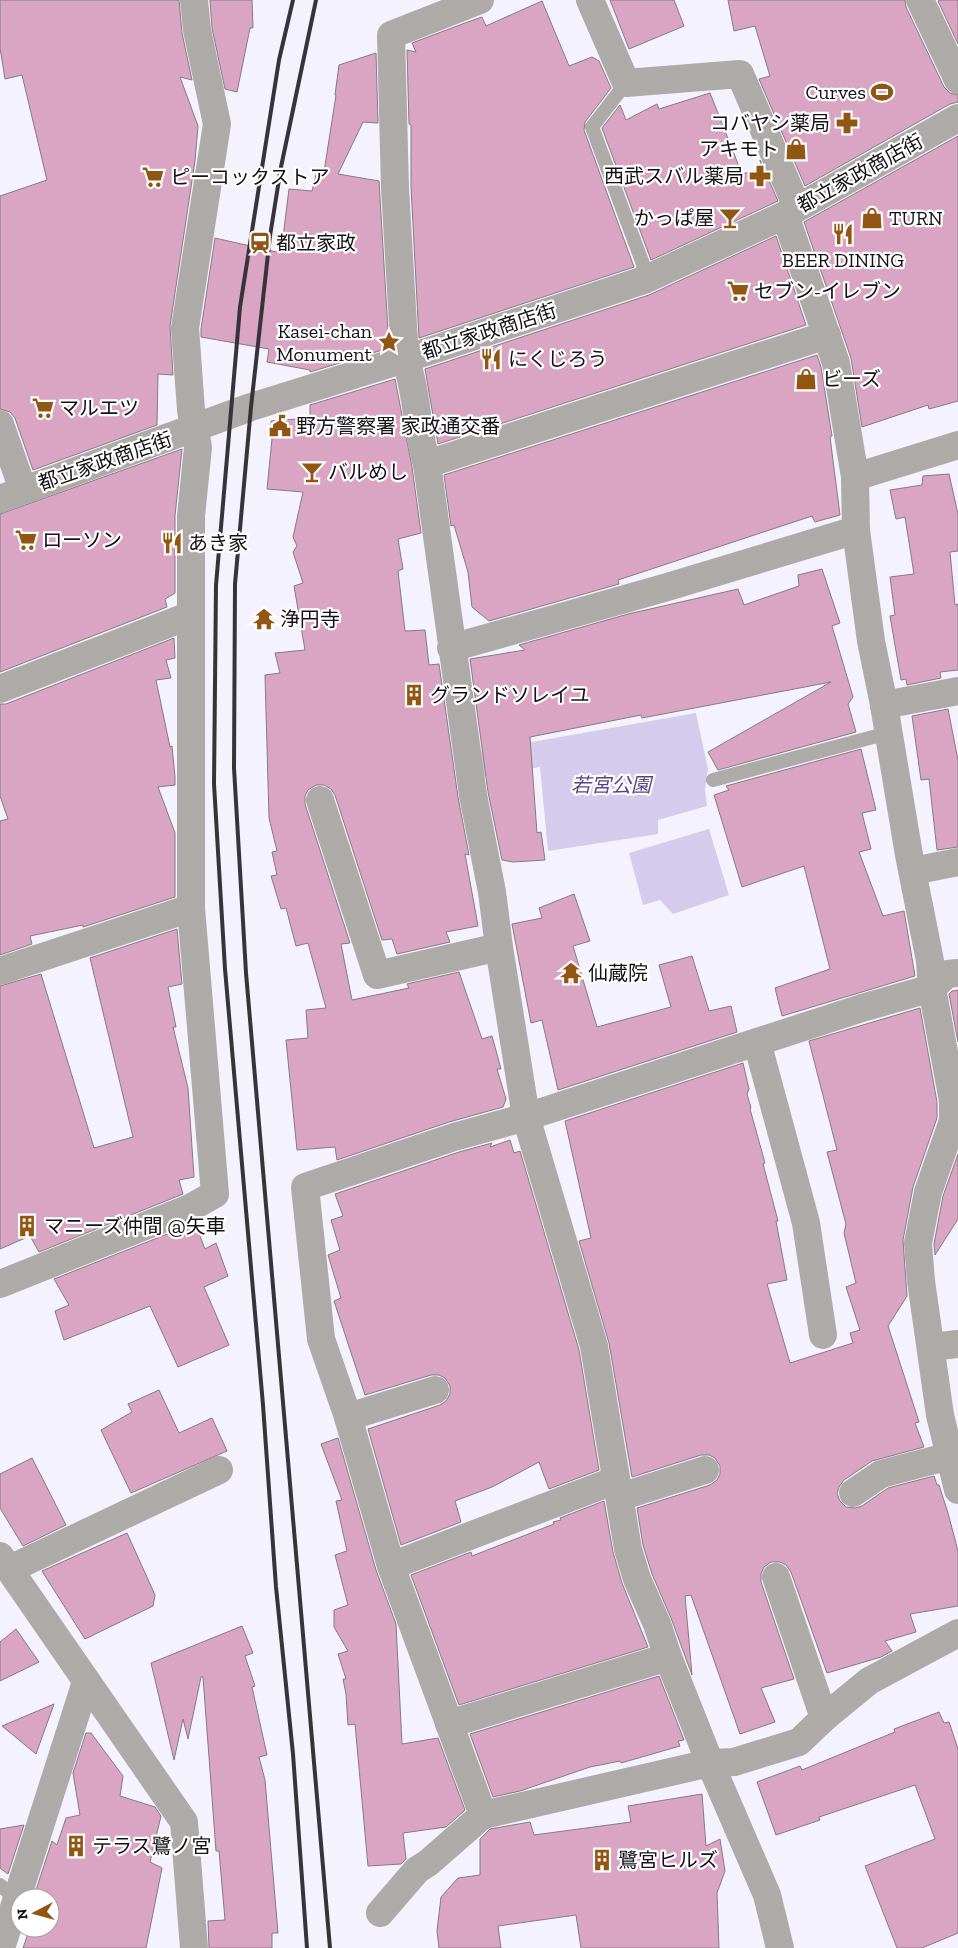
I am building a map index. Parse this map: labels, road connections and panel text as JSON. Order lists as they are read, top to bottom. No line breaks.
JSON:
{"streets":{"street":["都立家政商店街"]},"parks":["若宮公園"],"places":{"sports":["Curves"],"pharmacy":["コバヤシ薬局","西武スバル薬局"],"shop":["アキモト","TURN","ビーズ"],"supermarket":["ピーコックストア","セブン-イレブン","マルエツ","ローソン"],"bar":["かっぱ屋","バルめし"],"restaurant":["BEER DINING","にくじろう","あき家"],"station":["都立家政"],"place":["Kasei-chan Monument"],"public building":["野方警察署 家政通交番"],"temple":["浄円寺","仙蔵院"],"building":["グランドソレイユ","マニーズ仲間 @矢車","テラス鷺ノ宮","鷺宮ヒルズ"]},"north":"left"}
